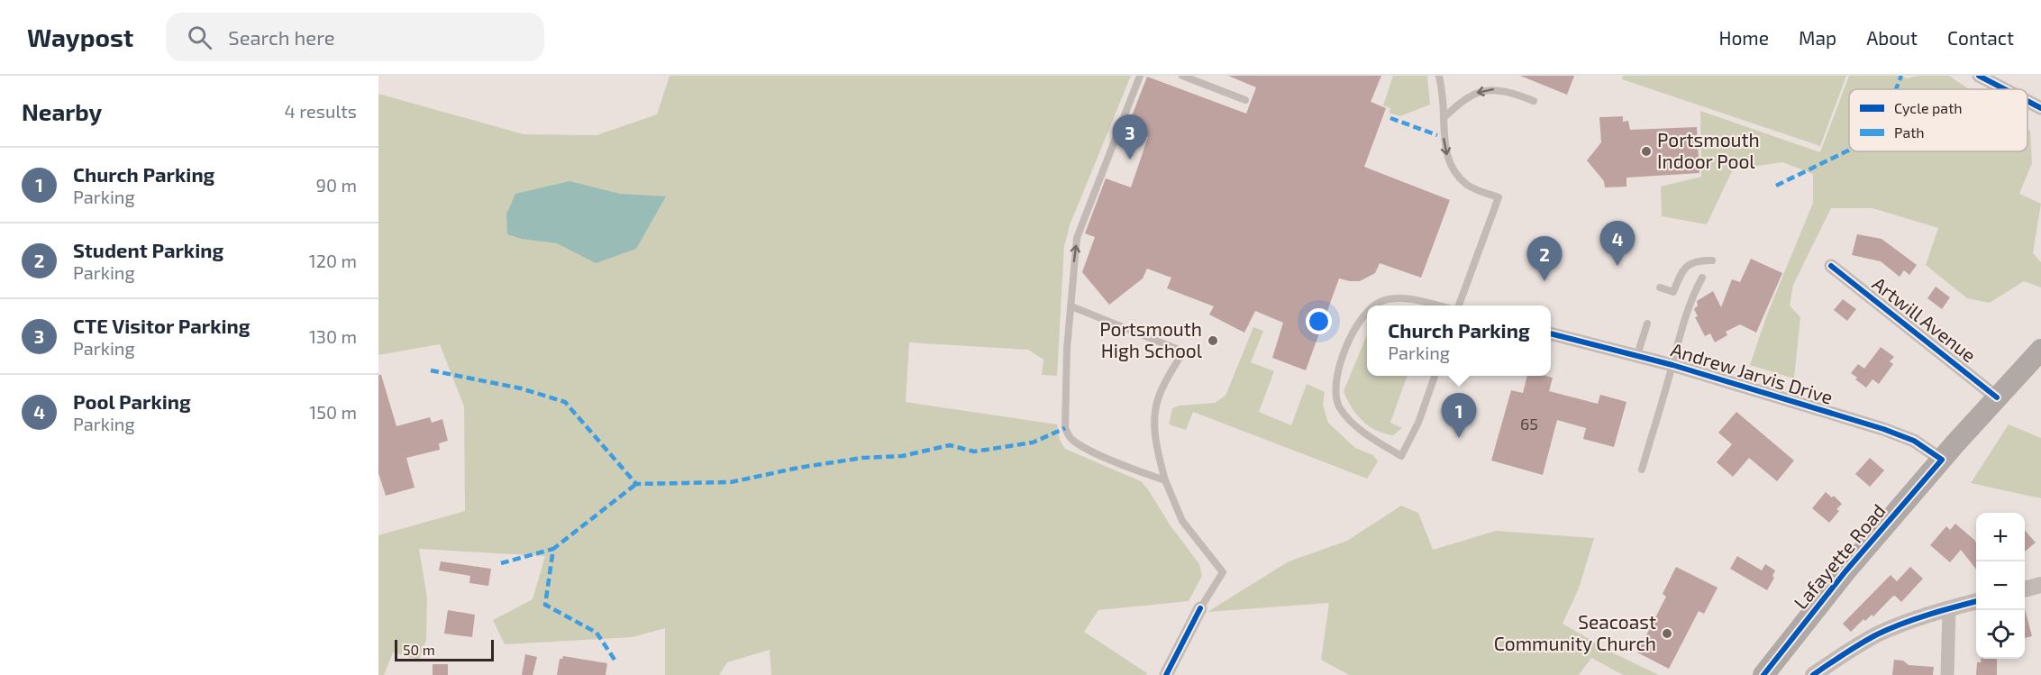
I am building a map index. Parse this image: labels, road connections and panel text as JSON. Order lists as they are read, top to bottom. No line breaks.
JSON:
{"streets":{"main road":["Lafayette Road"],"street":["Artwill Avenue","Andrew Jarvis Drive"]},"crossings":[["Artwill Avenue","Lafayette Road"],["Andrew Jarvis Drive","Lafayette Road"]],"places":["Portsmouth Indoor Pool","Portsmouth High School","Seacoast Community Church"],"house_numbers":["65"],"legend":["Cycle path","Path"],"scale_bar":"50 m","page":{"header":"Waypost","search":"Search here","nav":["Home","Map","About","Contact"],"heading":["Nearby","4 results"],"pins":["3","4","2","1"],"list":[{"mark":"1","name":"Church Parking","note":"Parking","value":"90 m"},{"mark":"2","name":"Student Parking","note":"Parking","value":"120 m"},{"mark":"3","name":"CTE Visitor Parking","note":"Parking","value":"130 m"},{"mark":"4","name":"Pool Parking","note":"Parking","value":"150 m"}],"popup":["Church Parking","Parking"],"map_buttons":["+","−"],"scale":"50 m"}}
